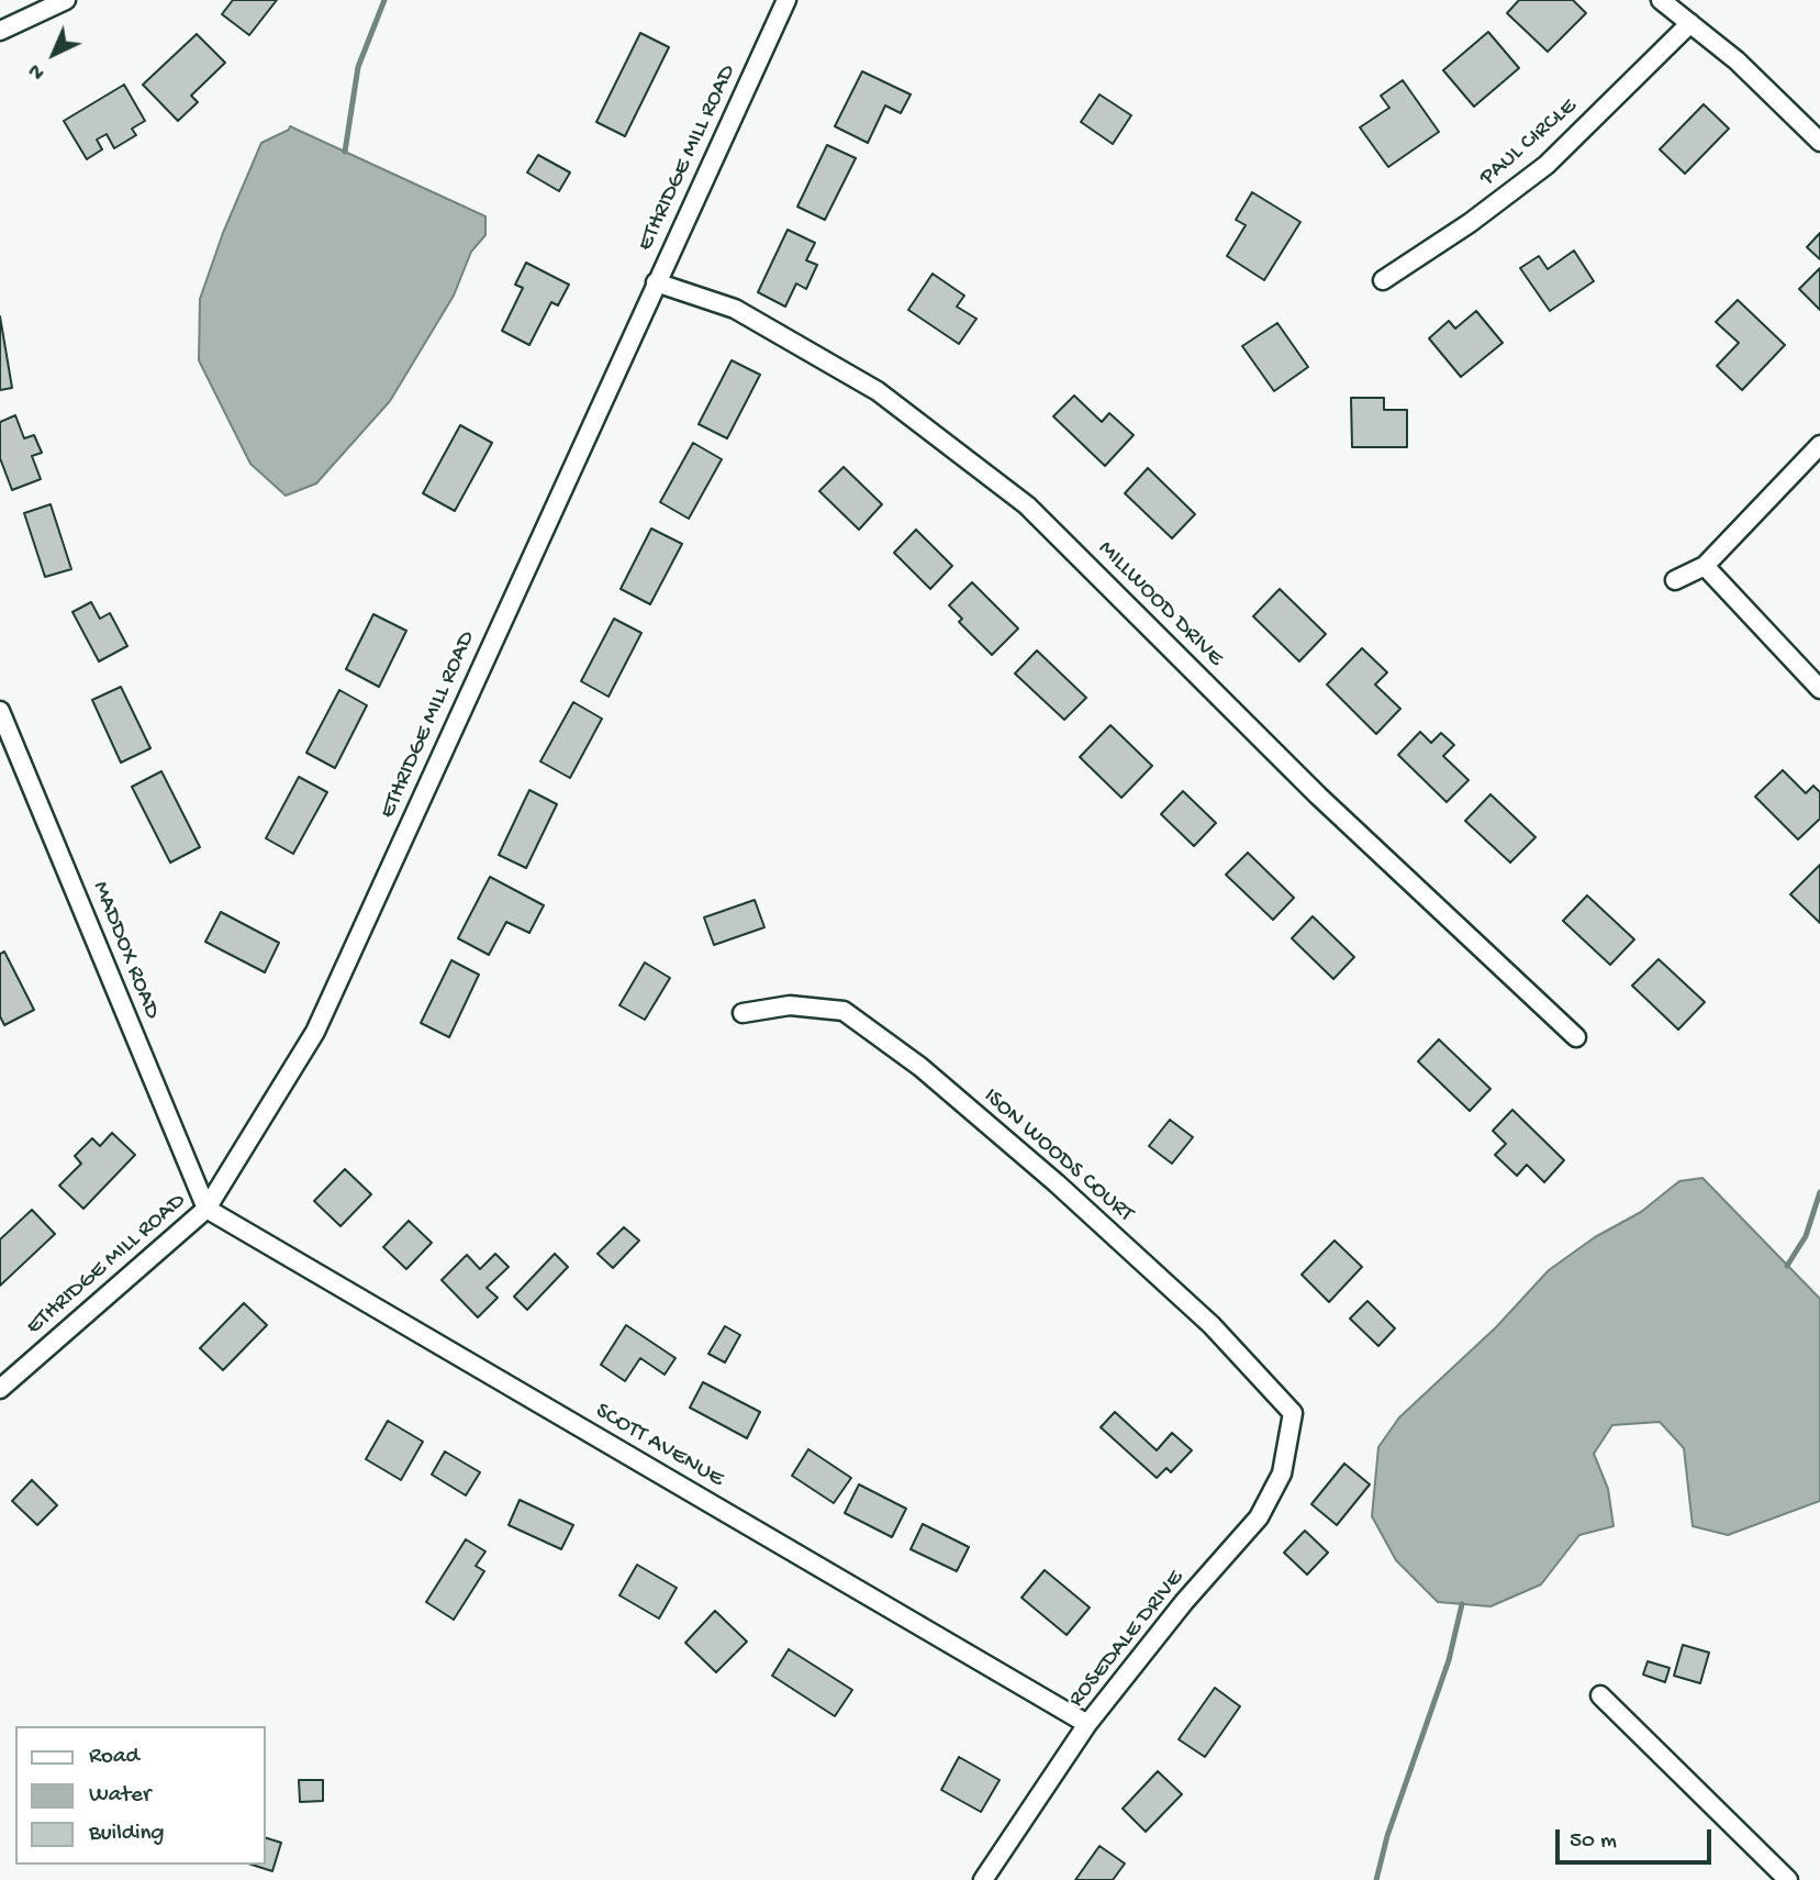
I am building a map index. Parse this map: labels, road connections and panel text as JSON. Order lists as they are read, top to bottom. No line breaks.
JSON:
{"streets":{"street":["PAUL CIRCLE","ETHRIDGE MILL ROAD","MILLWOOD DRIVE","MADDOX ROAD","ISON WOODS COURT","SCOTT AVENUE","ROSEDALE DRIVE"]},"crossings":[["ETHRIDGE MILL ROAD","MILLWOOD DRIVE"],["ETHRIDGE MILL ROAD","MADDOX ROAD"],["ETHRIDGE MILL ROAD","SCOTT AVENUE"],["MADDOX ROAD","SCOTT AVENUE"],["ISON WOODS COURT","ROSEDALE DRIVE"],["SCOTT AVENUE","ROSEDALE DRIVE"]],"legend":["Road","Water","Building"],"scale_bar":"50 m","north":"bottom left"}
